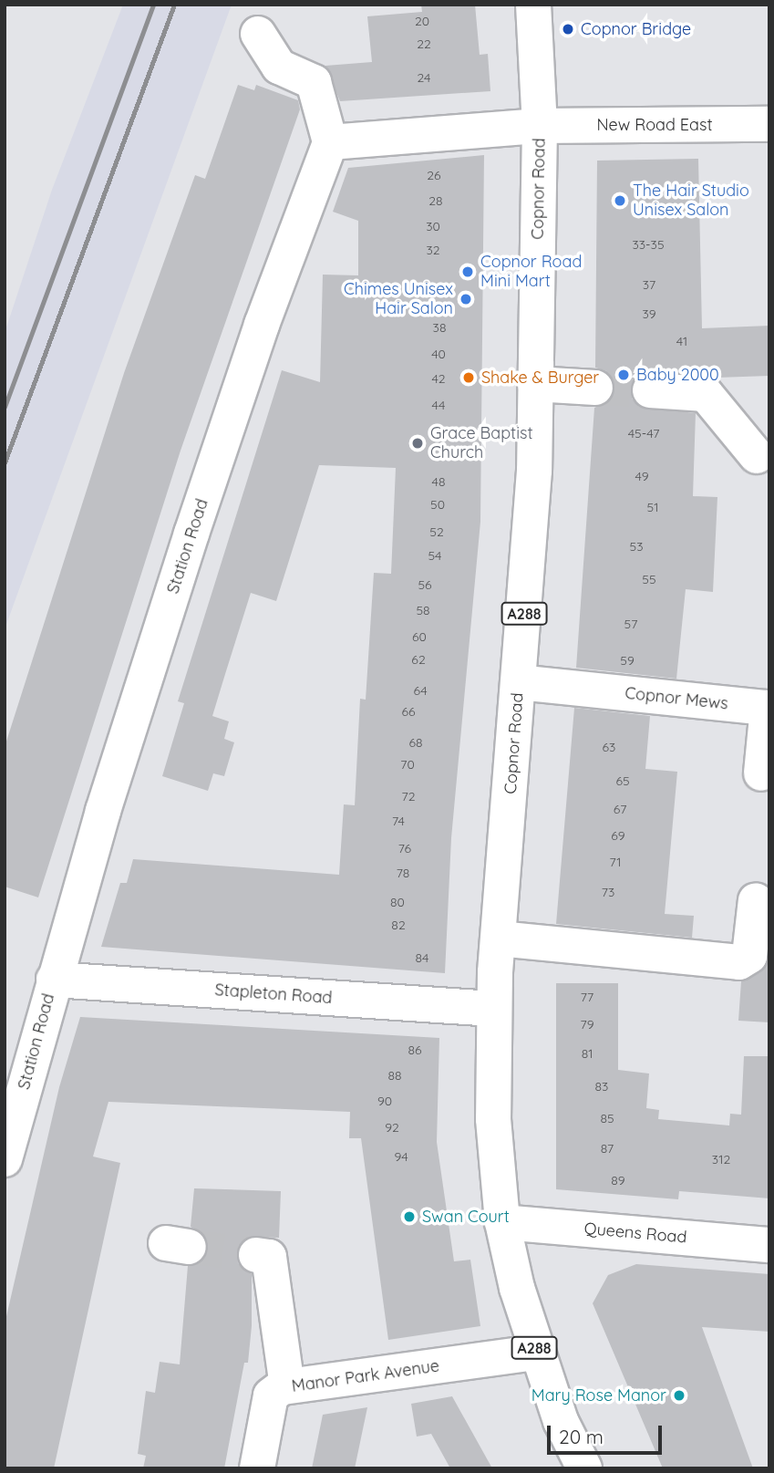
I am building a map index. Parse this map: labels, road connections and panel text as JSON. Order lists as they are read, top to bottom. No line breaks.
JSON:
{"streets":{"street":["New Road East","Copnor Road","Station Road","A288","Copnor Mews","Stapleton Road","Queens Road","Manor Park Avenue"]},"crossings":[["New Road East","Copnor Road"],["Copnor Road","Copnor Mews"],["Copnor Road","Stapleton Road"],["Copnor Road","Queens Road"],["Copnor Road","Manor Park Avenue"],["Station Road","Stapleton Road"]],"places":["Copnor Bridge","The Hair Studio Unisex Salon","Copnor Road Mini Mart","Chimes Unisex Hair Salon","Baby 2000","Shake & Burger","Grace Baptist Church","Swan Court","Mary Rose Manor"],"house_numbers":["20","22","24","26","28","30","33-35","32","37","39","38","41","40","42","44","45-47","49","48","50","51","52","53","54","55","56","58","57","60","62","59","64","66","68","63","70","65","72","67","74","69","76","71","78","73","80","82","84","77","79","86","81","88","83","90","85","92","87","94","312","89"],"scale_bar":"20 m"}
